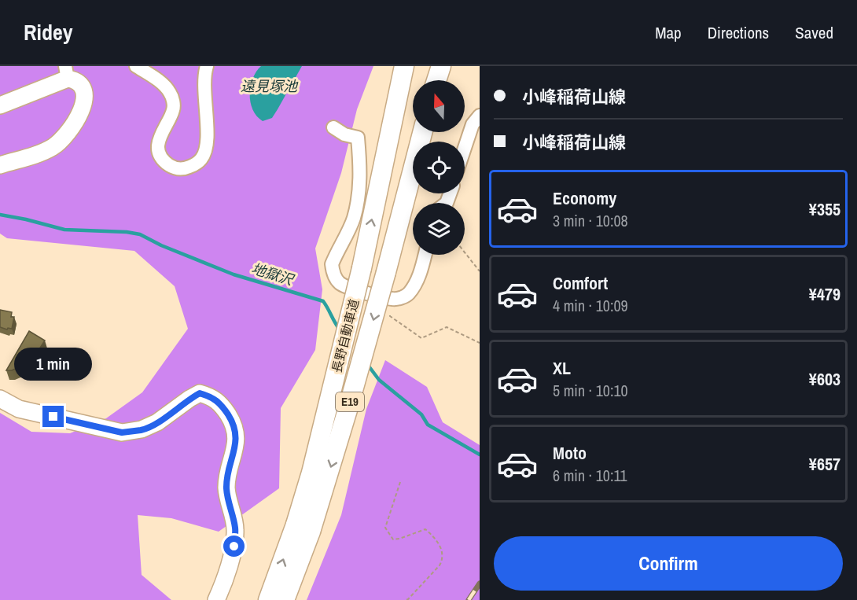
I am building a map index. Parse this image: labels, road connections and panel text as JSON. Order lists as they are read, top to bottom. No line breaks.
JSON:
{"streets":{"highway":["長野自動車道","E19"]},"water":["遠見塚池","地獄沢"],"north":"top","page":{"header":"Ridey","nav":["Map","Directions","Saved"],"banner":["小峰稲荷山線","小峰稲荷山線"],"list":[{"name":"Economy","note":"3 min · 10:08","value":"¥355"},{"name":"Comfort","note":"4 min · 10:09","value":"¥479"},{"name":"XL","note":"5 min · 10:10","value":"¥603"},{"name":"Moto","note":"6 min · 10:11","value":"¥657"}],"bubble":"1 min","buttons":"Confirm"}}
